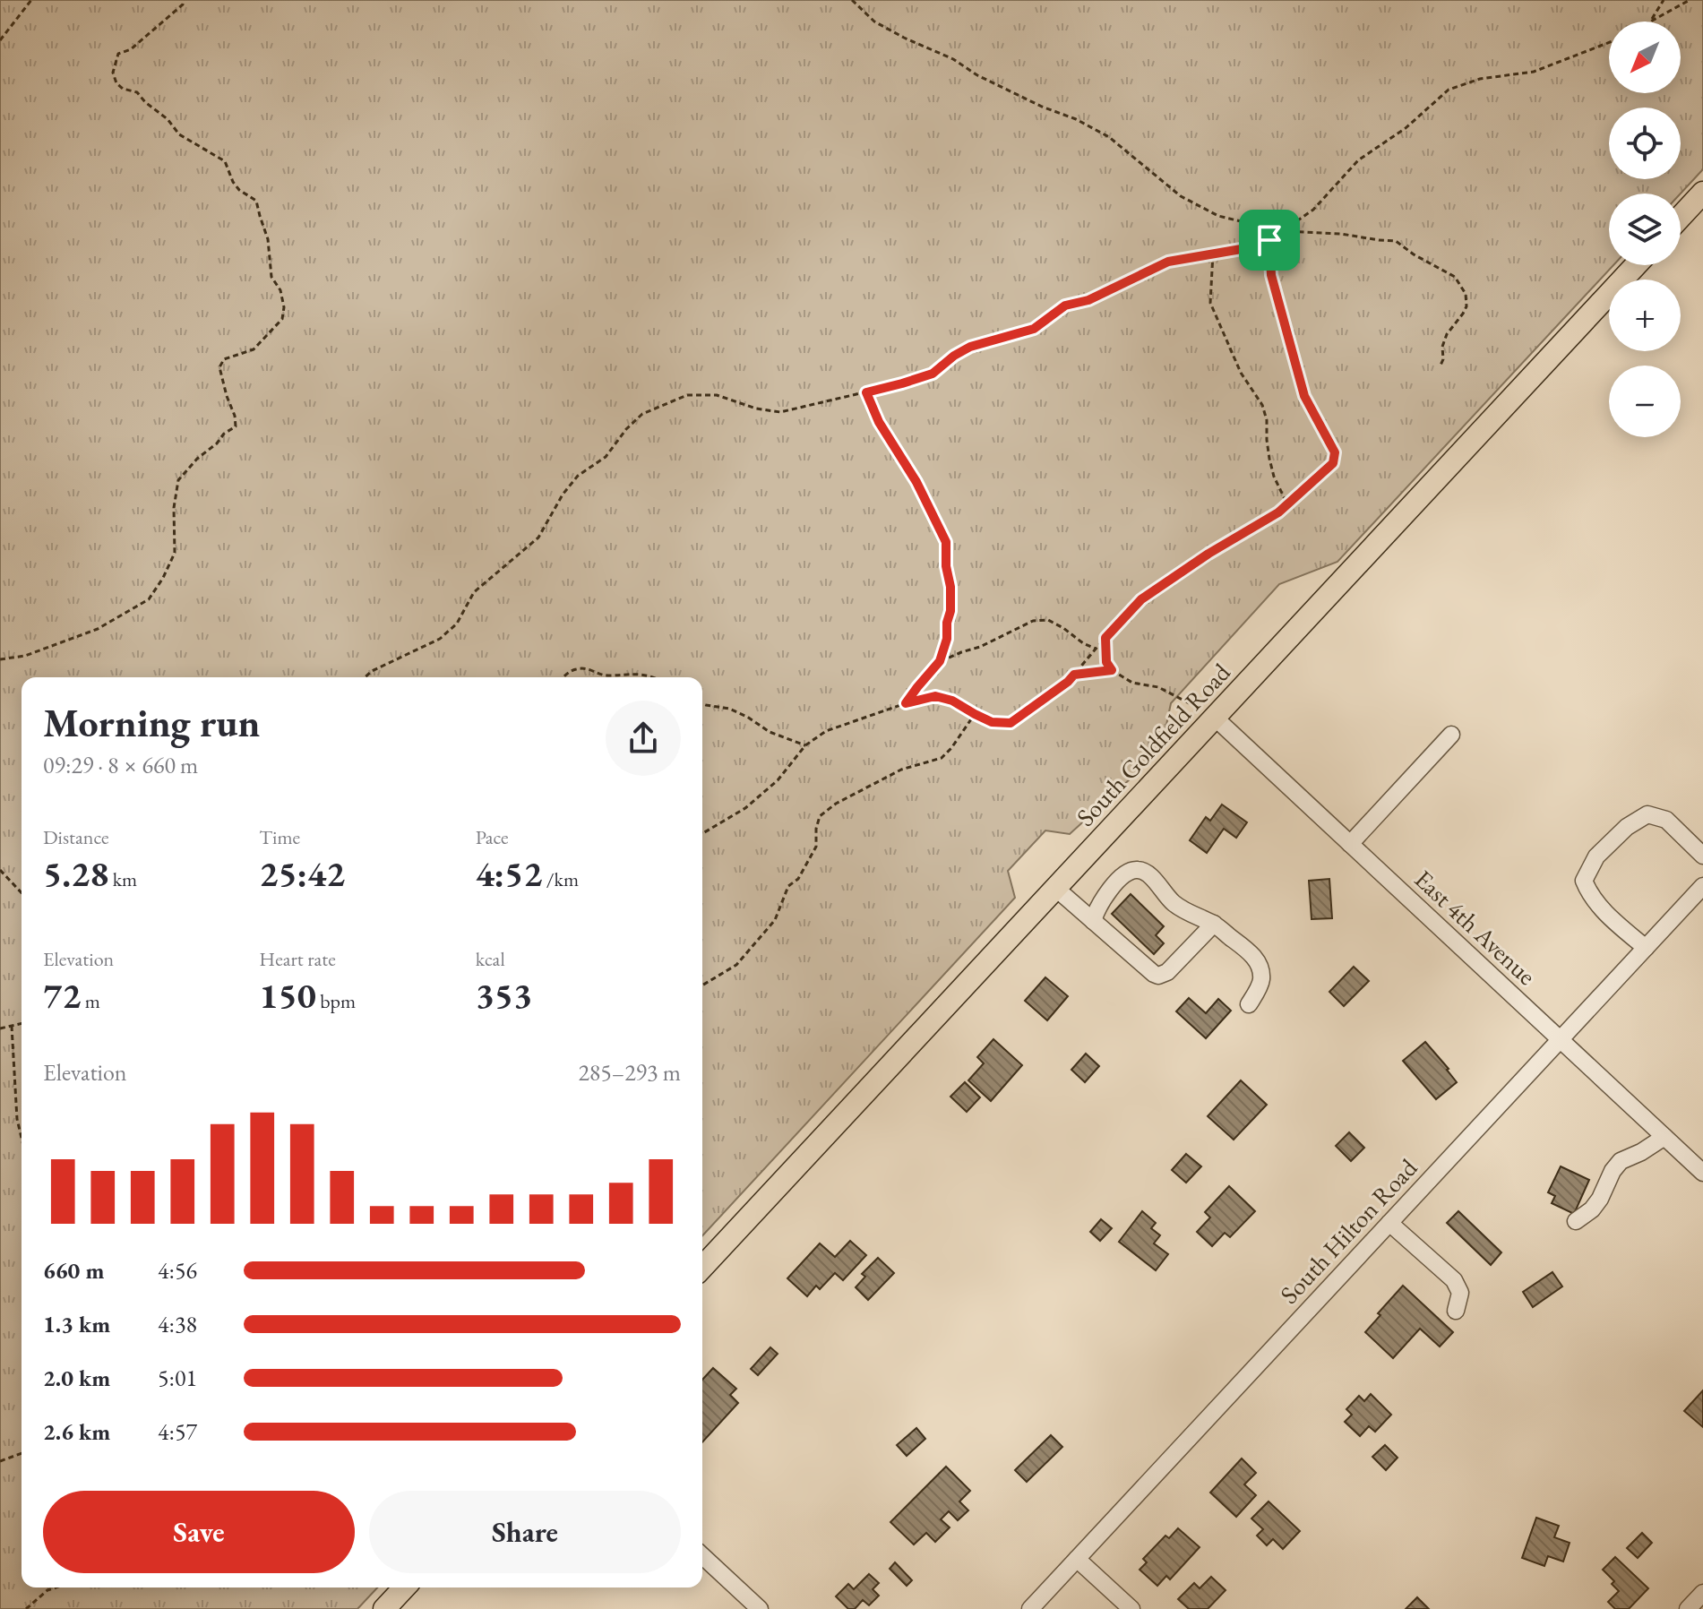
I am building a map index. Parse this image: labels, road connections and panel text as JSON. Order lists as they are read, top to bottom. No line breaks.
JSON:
{"streets":{"main road":["South Goldfield Road"],"street":["East 4th Avenue","South Hilton Road"]},"crossings":[["South Goldfield Road","East 4th Avenue"],["East 4th Avenue","South Hilton Road"]],"north":"bottom left","page":{"map_buttons":["+","−"],"heading":["Morning run","09:29 · 8 × 660 m"],"stats":[["Distance","5.28 km"],["Time","25:42"],["Pace","4:52 /km"],["Elevation","72 m"],["Heart rate","150 bpm"],["kcal","353"]],"chart":["Elevation","285–293 m"],"list":[{"name":"660 m","note":"4:56"},{"name":"1.3 km","note":"4:38"},{"name":"2.0 km","note":"5:01"},{"name":"2.6 km","note":"4:57"}],"buttons":["Save","Share"]}}
